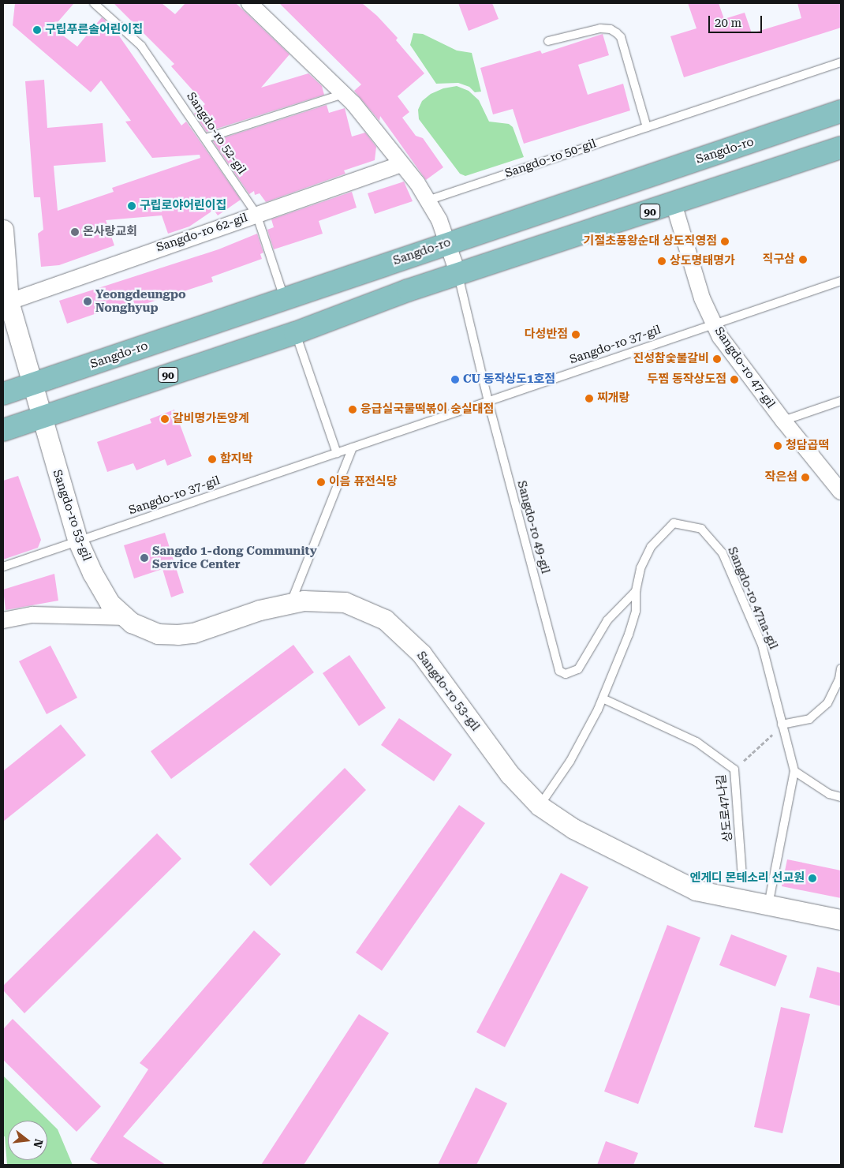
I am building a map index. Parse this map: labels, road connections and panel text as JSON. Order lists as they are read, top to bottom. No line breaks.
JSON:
{"streets":{"main road":["Sangdo-ro","90"],"street":["Sangdo-ro 62-gil","Sangdo-ro 47-gil","Sangdo-ro 53-gil"],"lane":["Sangdo-ro 52-gil","Sangdo-ro 50-gil","Sangdo-ro 37-gil","Sangdo-ro 49-gil","Sangdo-ro 47na-gil","상도로47나길"]},"crossings":[["Sangdo-ro 52-gil","Sangdo-ro"],["Sangdo-ro 52-gil","Sangdo-ro 62-gil"],["Sangdo-ro","Sangdo-ro 53-gil"],["90","Sangdo-ro 47-gil"],["90","Sangdo-ro 53-gil"],["90","Sangdo-ro 49-gil"],["Sangdo-ro 62-gil","Sangdo-ro 53-gil"],["Sangdo-ro 37-gil","Sangdo-ro 47-gil"],["Sangdo-ro 37-gil","Sangdo-ro 53-gil"],["Sangdo-ro 37-gil","Sangdo-ro 49-gil"],["Sangdo-ro 53-gil","Sangdo-ro 47na-gil"],["Sangdo-ro 49-gil","Sangdo-ro 47na-gil"],["Sangdo-ro 47na-gil","상도로47나길"]],"places":["구립푸른솔어린이집","구립로야어린이집","온사랑교회","기절초풍왕순대 상도직영점","직구삼","상도명태명가","Yeongdeungpo Nonghyup","다성반점","진성참숯불갈비","CU 동작상도1호점","두찜 동작상도점","찌개랑","응급실국물떡볶이 숭실대점","갈비명가돈양계","청담곱떡","함지박","작은섬","이음 퓨전식당","Sangdo 1-dong Community Service Center","엔게디 몬테소리 선교원"],"scale_bar":"20 m","north":"right"}
